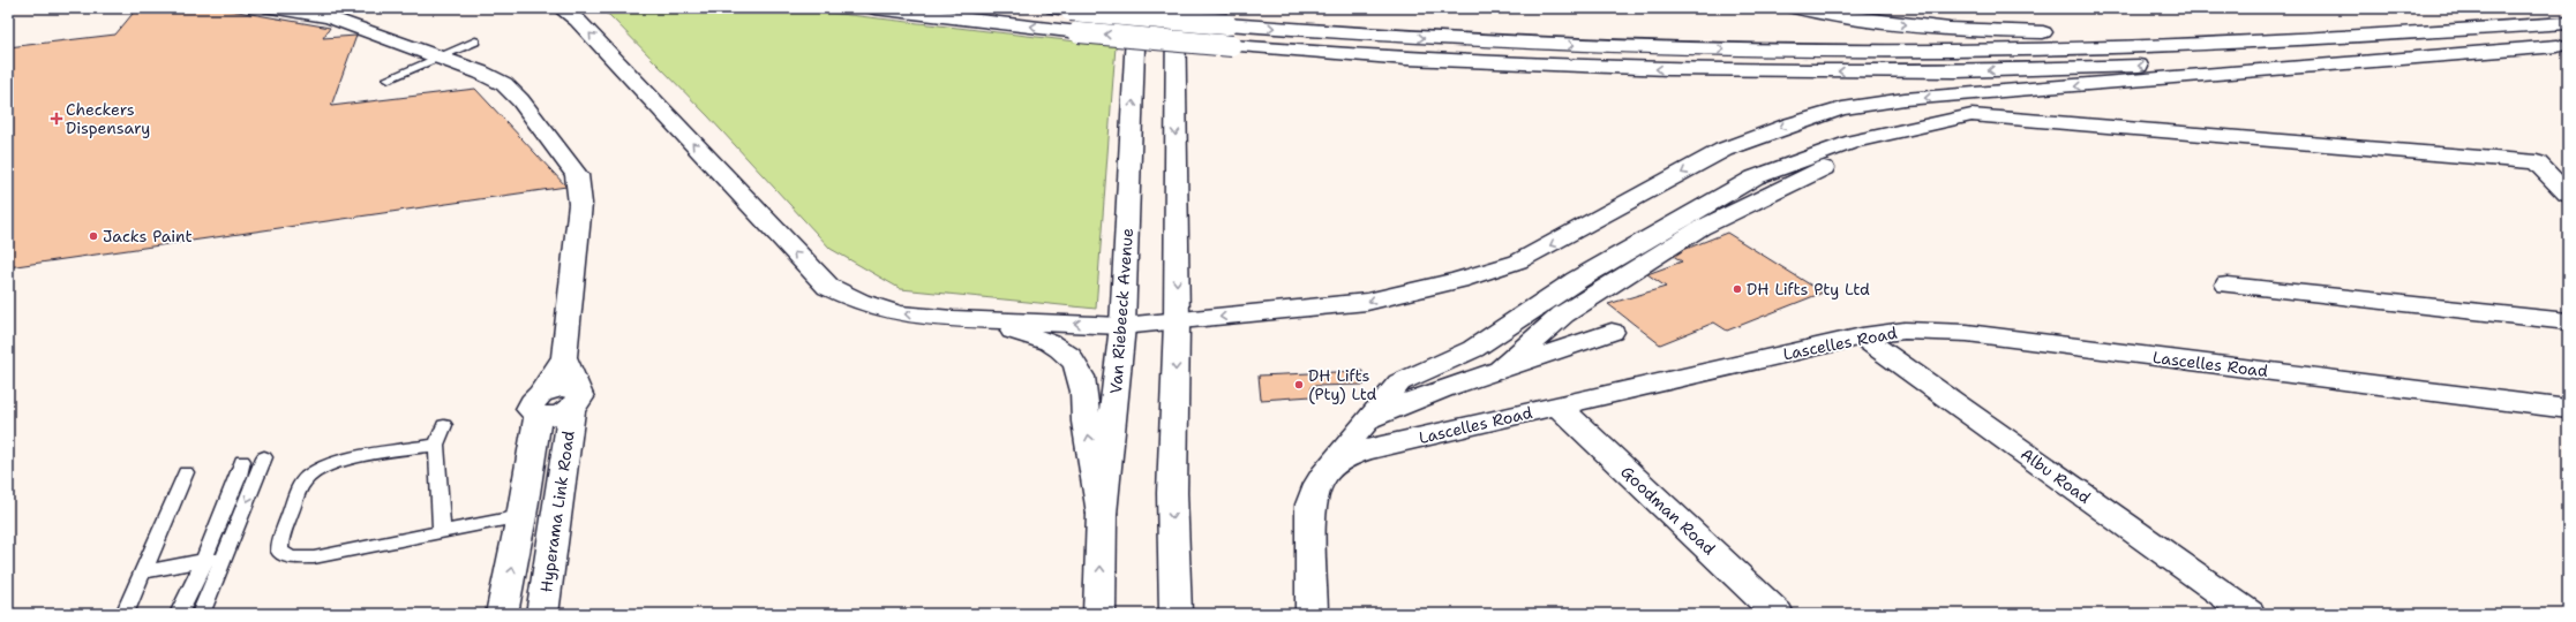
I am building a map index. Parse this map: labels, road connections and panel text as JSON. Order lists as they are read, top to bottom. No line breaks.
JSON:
{"streets":{"main road":["Van Riebeeck Avenue","Lascelles Road","Albu Road","Goodman Road","Hyperama Link Road"]},"crossings":[["Lascelles Road","Albu Road"],["Lascelles Road","Goodman Road"]],"places":{"health":["Checkers Dispensary"],"other":["Jacks Paint","DH Lifts Pty Ltd","DH Lifts (Pty) Ltd"]}}
